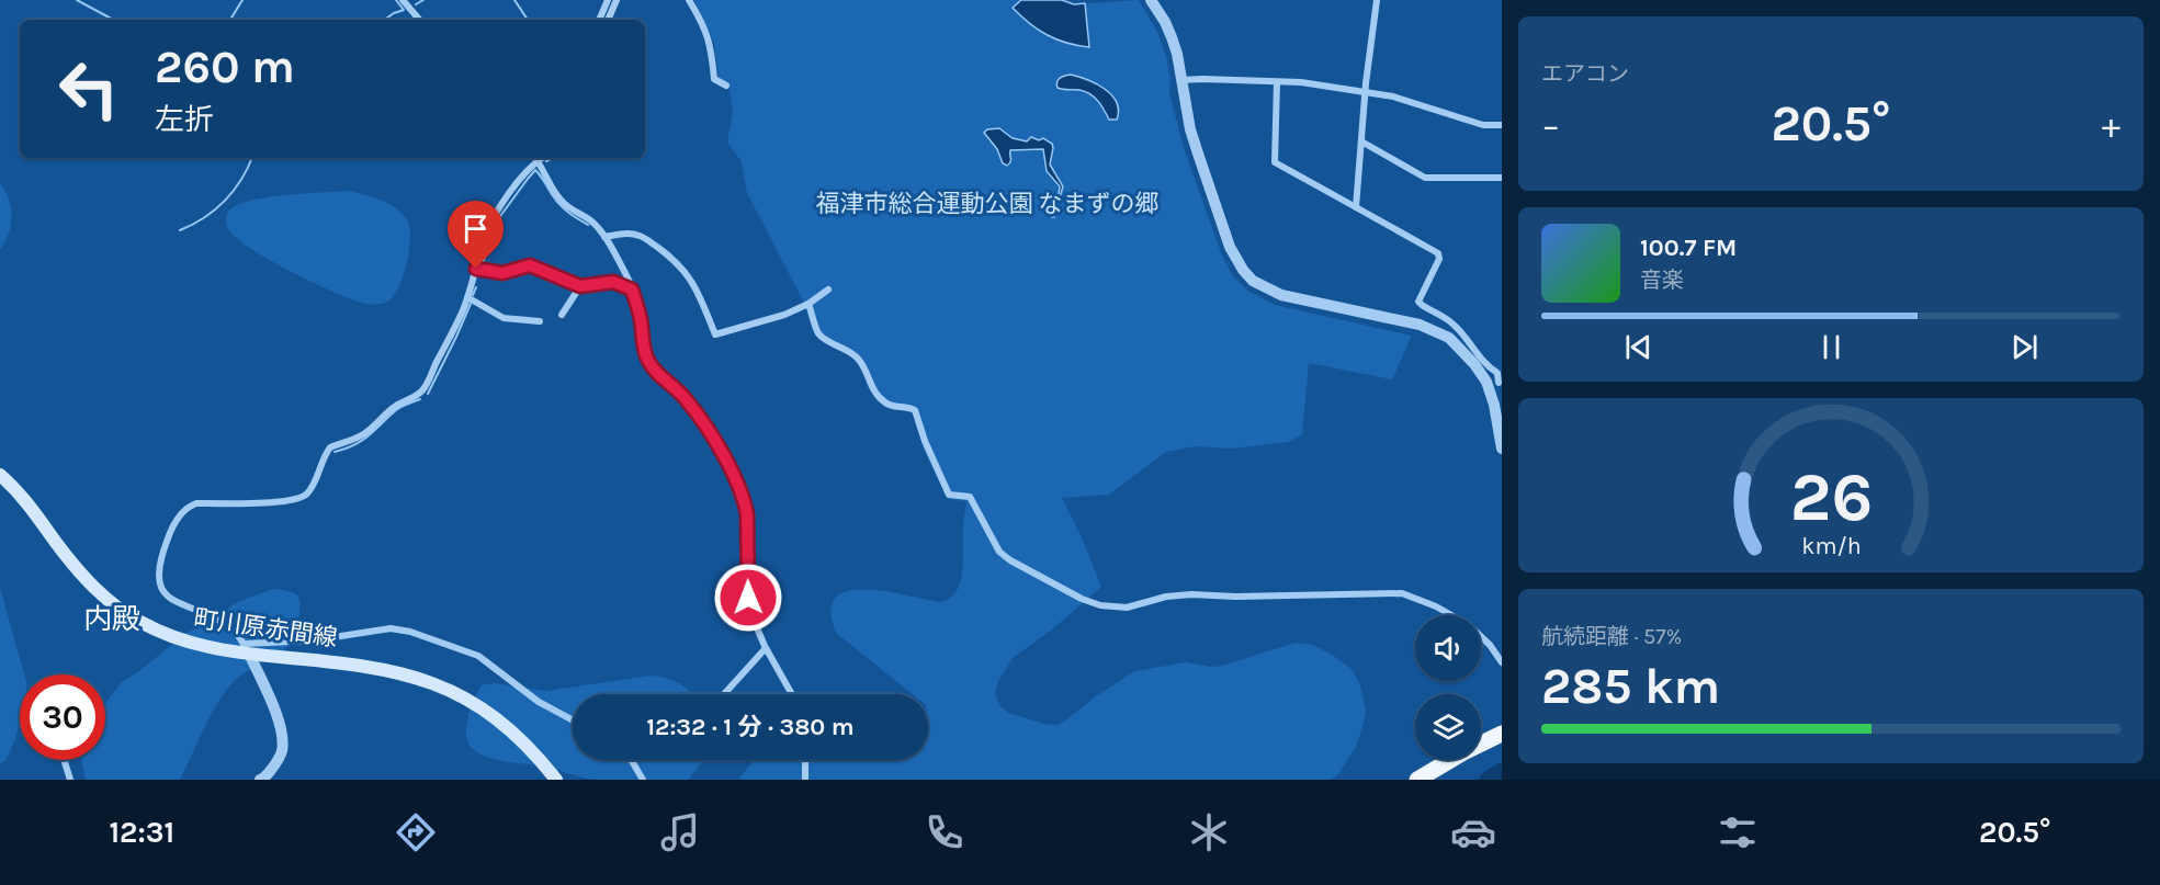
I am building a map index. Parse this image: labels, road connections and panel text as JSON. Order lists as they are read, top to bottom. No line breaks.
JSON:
{"streets":{"main road":["町川原赤間線"]},"districts":["内殿"],"parks":["福津市総合運動公園 なまずの郷"],"page":{"tile":["エアコン",["航続距離 · 57%","285 km"]],"turn":["260 m","左折"],"heat":["−","20.5°","+"],"song":["100.7 FM","音楽"],"limit":"30","trip":"12:32 · 1 分 · 380 m","tabs":["12:31","20.5°"],"gauge":["26","km/h"]}}
